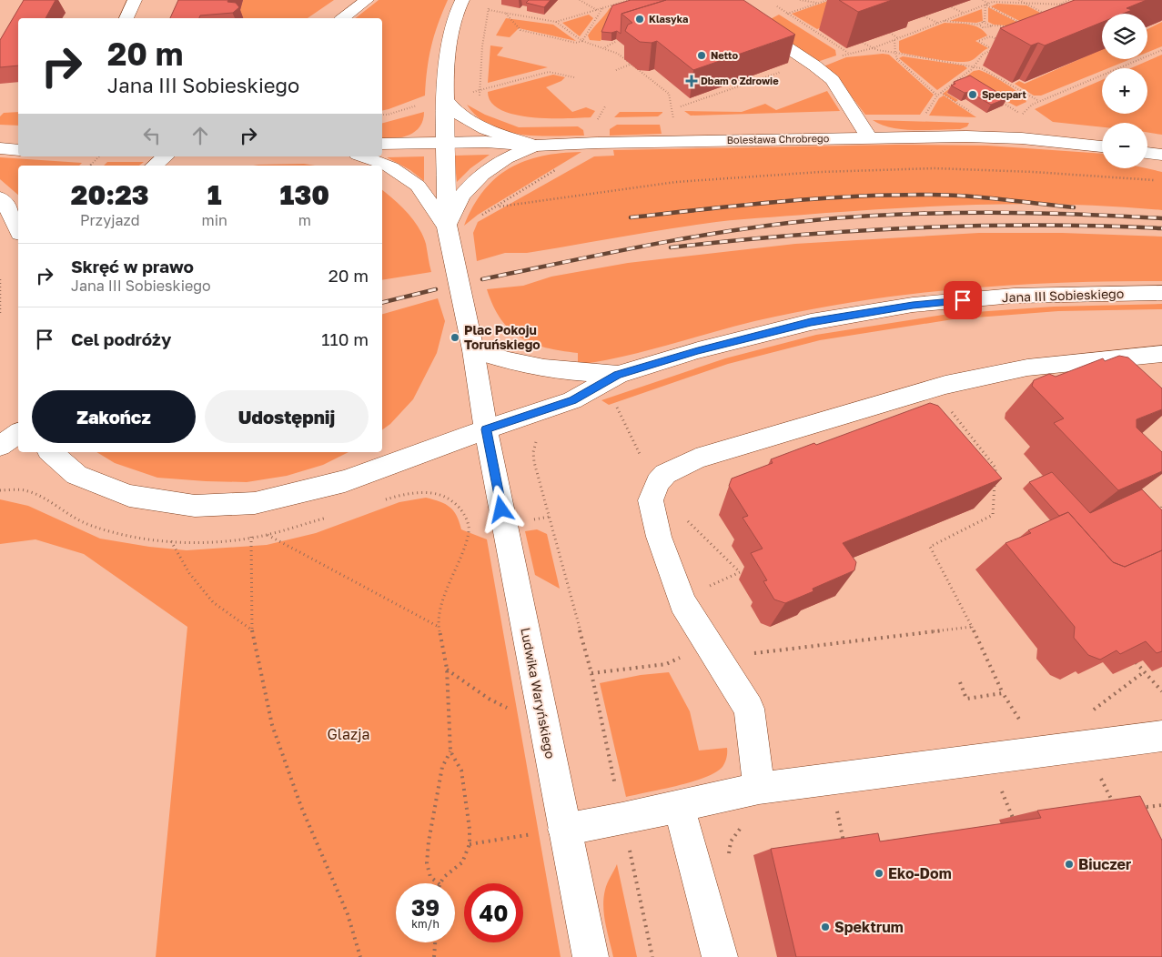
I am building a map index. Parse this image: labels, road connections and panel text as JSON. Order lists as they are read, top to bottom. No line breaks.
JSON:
{"streets":{"street":["Bolesława Chrobrego","Jana III Sobieskiego","Ludwika Waryńskiego"]},"crossings":[["Jana III Sobieskiego","Ludwika Waryńskiego"]],"parks":["Glazja"],"places":{"other":["Klasyka","Netto","Specpart","Plac Pokoju Toruńskiego","Biuczer","Eko-Dom","Spektrum"],"health":["Dbam o Zdrowie"]},"page":{"map_buttons":["+","−"],"turn":["20 m","Jana III Sobieskiego"],"eta":["20:23","Przyjazd","1","min","130","m"],"list":[{"name":"Skręć w prawo","note":"Jana III Sobieskiego","value":"20 m"},{"name":"Cel podróży","value":"110 m"}],"buttons":["Zakończ","Udostępnij"],"speed":"39 km/h","limit":"40"}}
